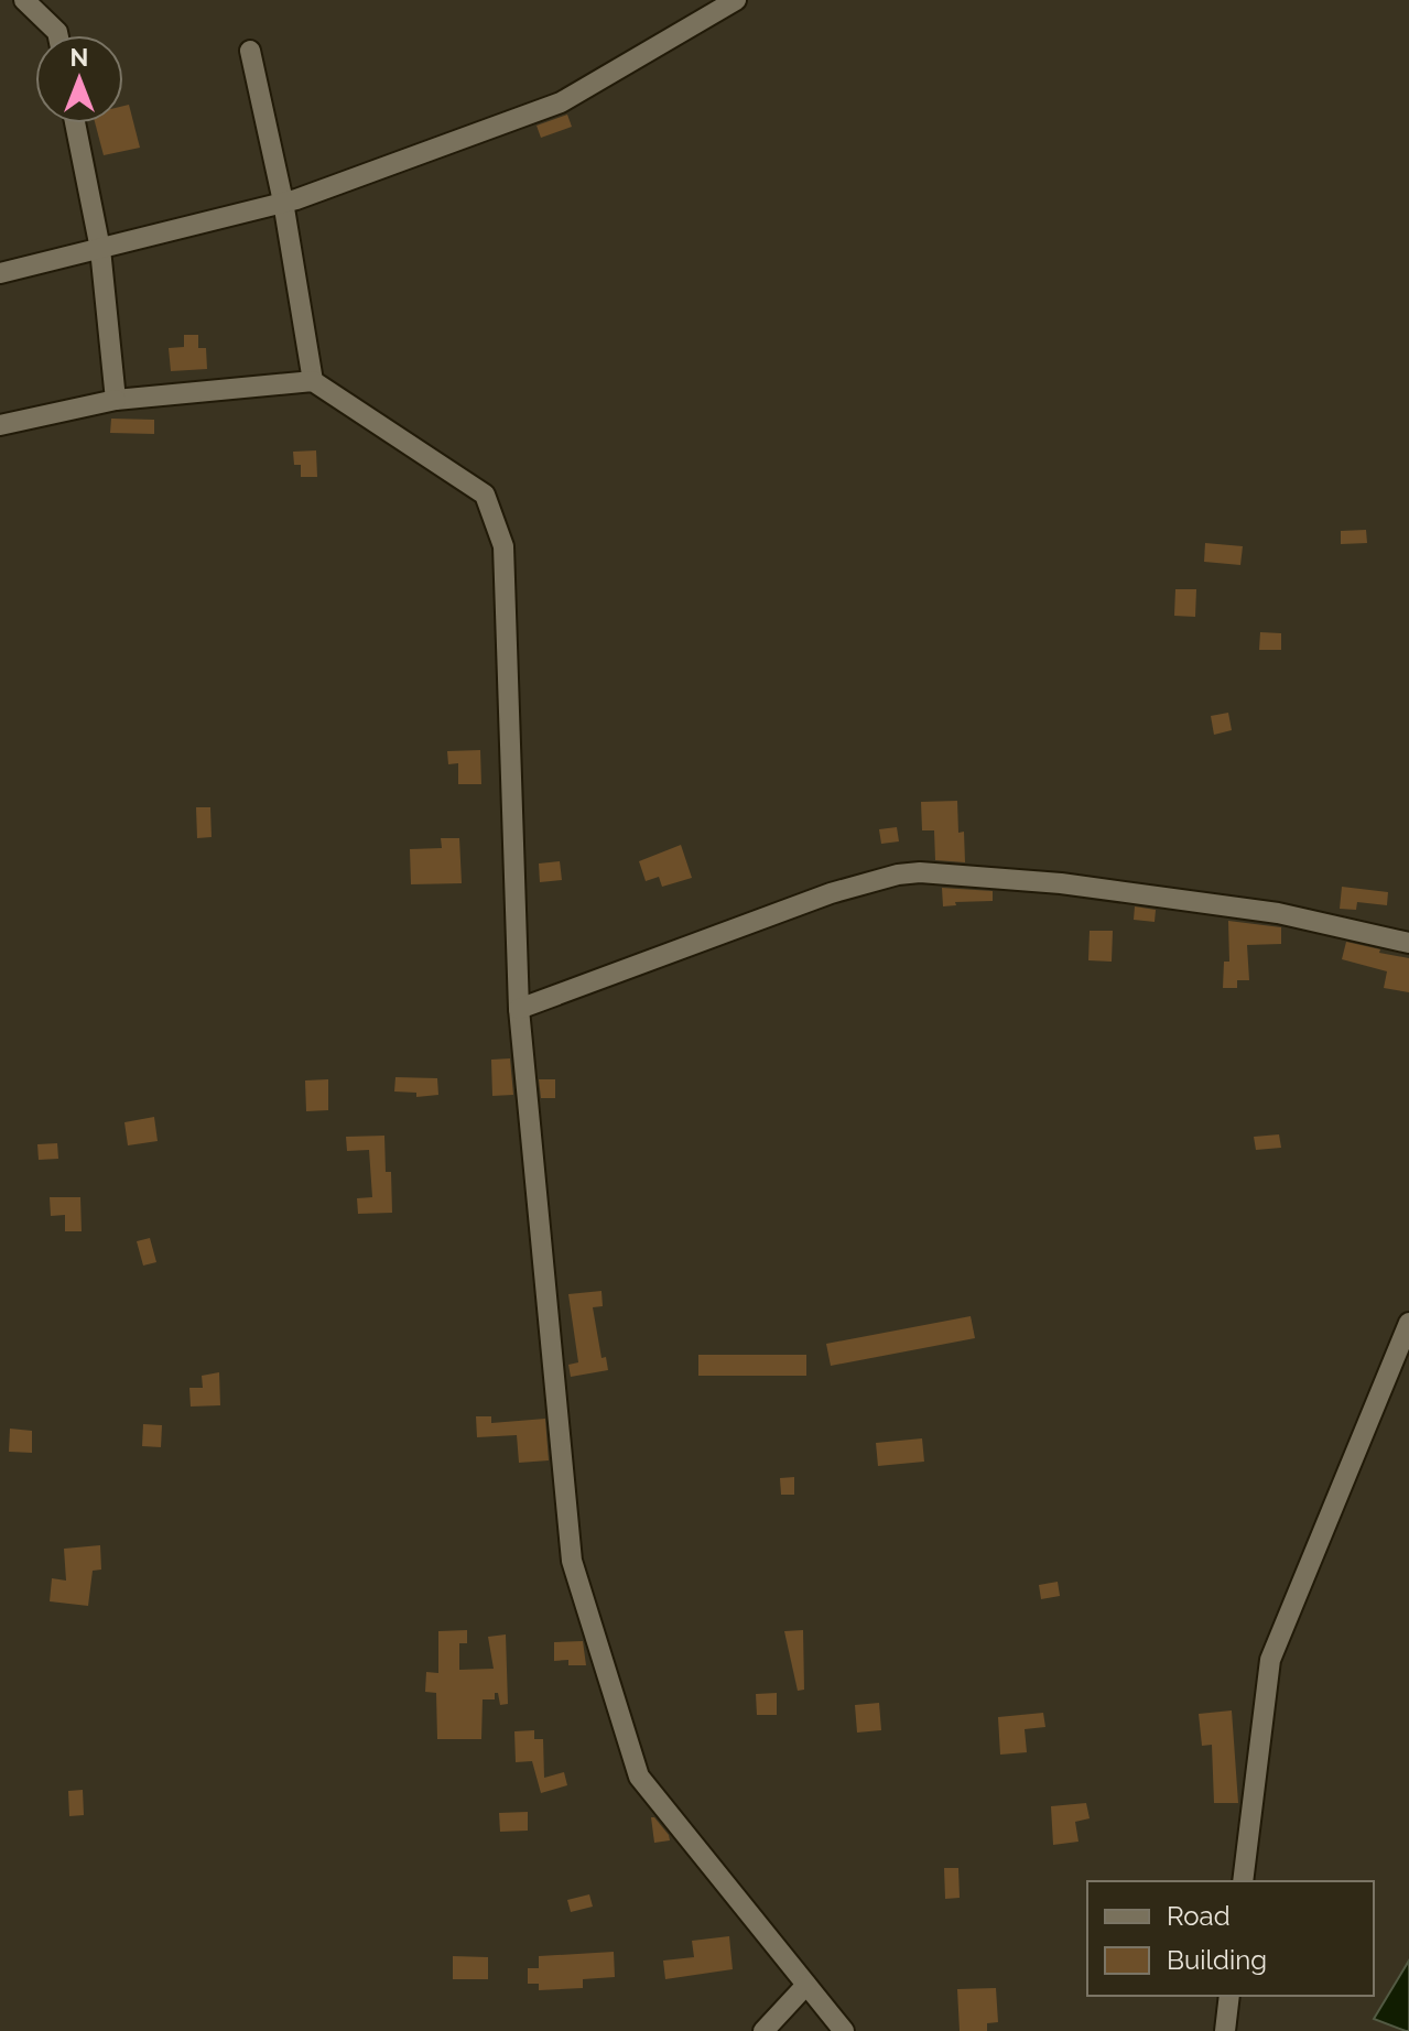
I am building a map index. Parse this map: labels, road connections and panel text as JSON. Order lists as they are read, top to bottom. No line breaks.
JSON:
{"legend":["Road","Building"],"north":"top"}
